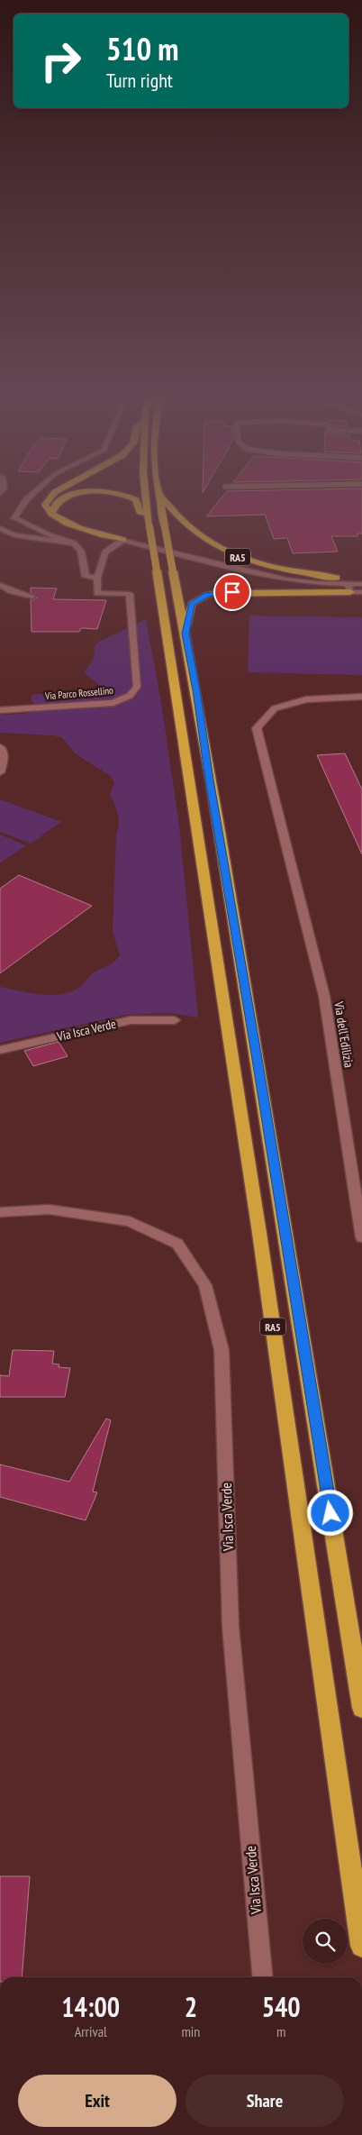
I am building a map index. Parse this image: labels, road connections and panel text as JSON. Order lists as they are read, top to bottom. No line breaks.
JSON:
{"streets":{"highway":["RA5"],"street":["Via Parco Rossellino","Via Isca Verde","Via dell'Edilizia"]},"page":{"turn":["510 m","Turn right"],"eta":["14:00","Arrival","2","min","540","m"],"buttons":["Exit","Share"]}}
